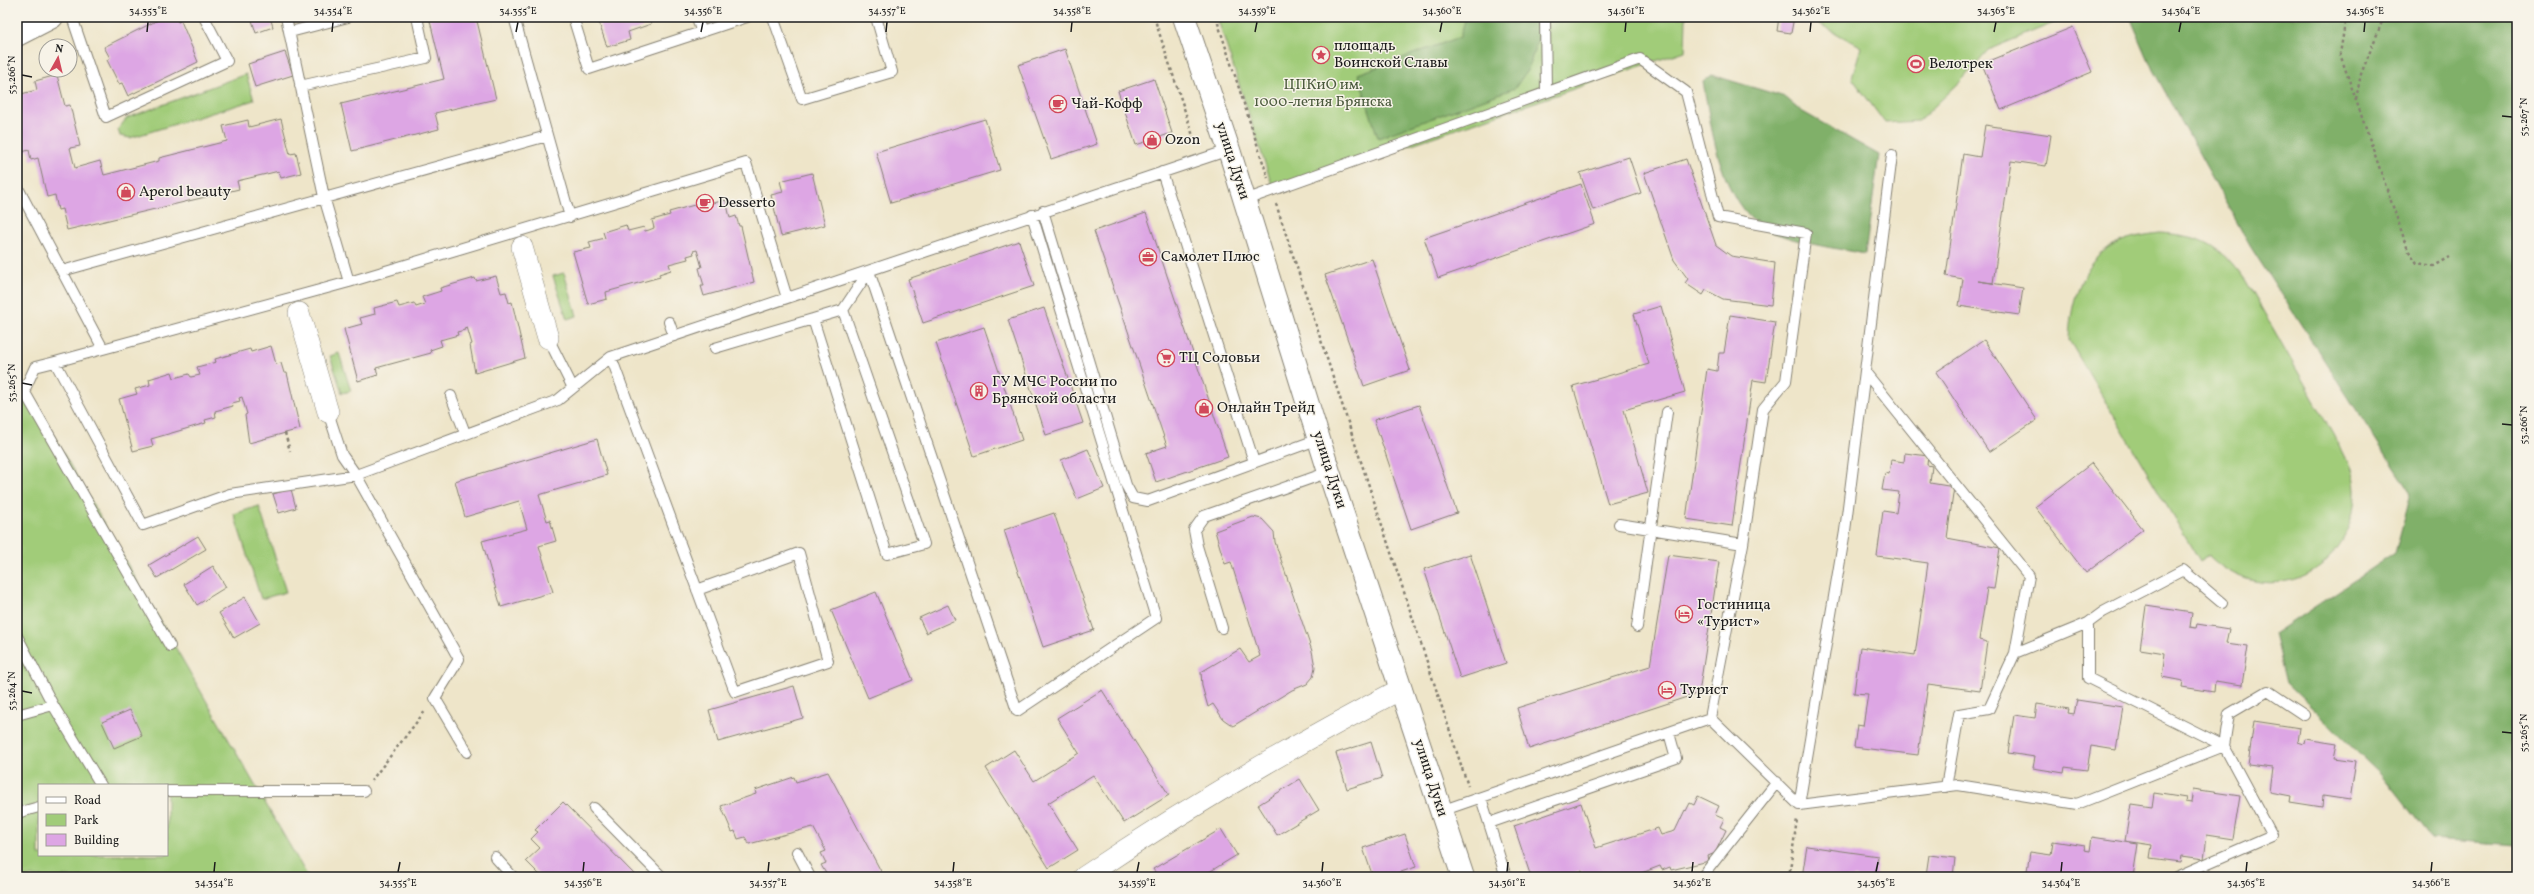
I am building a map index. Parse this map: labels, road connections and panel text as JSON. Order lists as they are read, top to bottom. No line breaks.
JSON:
{"streets":{"main road":["улица Дуки"]},"parks":["ЦПКиО им. 1000-летия Брянска"],"places":{"place":["площадь Воинской Славы"],"sports":["Велотрек"],"cafe":["Чай-Кофф","Desserto"],"shop":["Ozon","Aperol beauty","Онлайн Трейд"],"office":["Самолет Плюс"],"supermarket":["ТЦ Соловьи"],"building":["ГУ МЧС России по Брянской области"],"hotel":["Гостиница «Турист»","Турист"]},"legend":["Road","Park","Building"],"north":"top","coordinates":["34.353°E","34.354°E","34.355°E","34.356°E","34.357°E","34.358°E","34.359°E","34.360°E","34.361°E","34.362°E","34.363°E","34.364°E","34.365°E","53.266°N","53.267°N","53.265°N","53.264°N","34.366°E"]}
